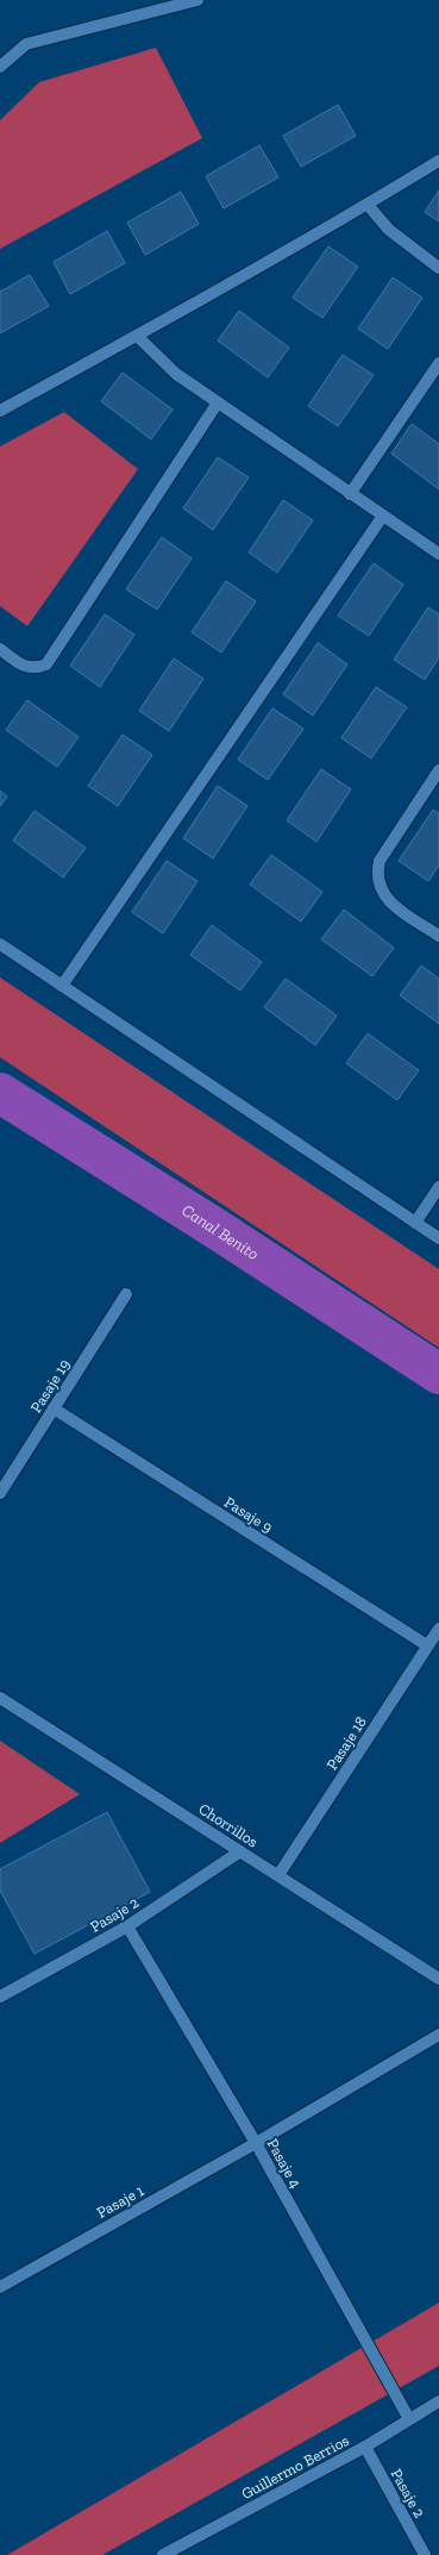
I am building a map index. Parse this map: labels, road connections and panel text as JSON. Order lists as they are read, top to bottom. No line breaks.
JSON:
{"streets":{"street":["Pasaje 19","Pasaje 9","Pasaje 18","Chorrillos","Pasaje 2","Pasaje 4","Pasaje 1","Guillermo Berrios"]},"crossings":[["Pasaje 19","Pasaje 9"],["Pasaje 9","Pasaje 18"],["Pasaje 18","Chorrillos"],["Chorrillos","Pasaje 2"],["Pasaje 2","Pasaje 4"],["Pasaje 2","Guillermo Berrios"],["Pasaje 4","Pasaje 1"],["Pasaje 4","Guillermo Berrios"]],"water":["Canal Benito"]}
